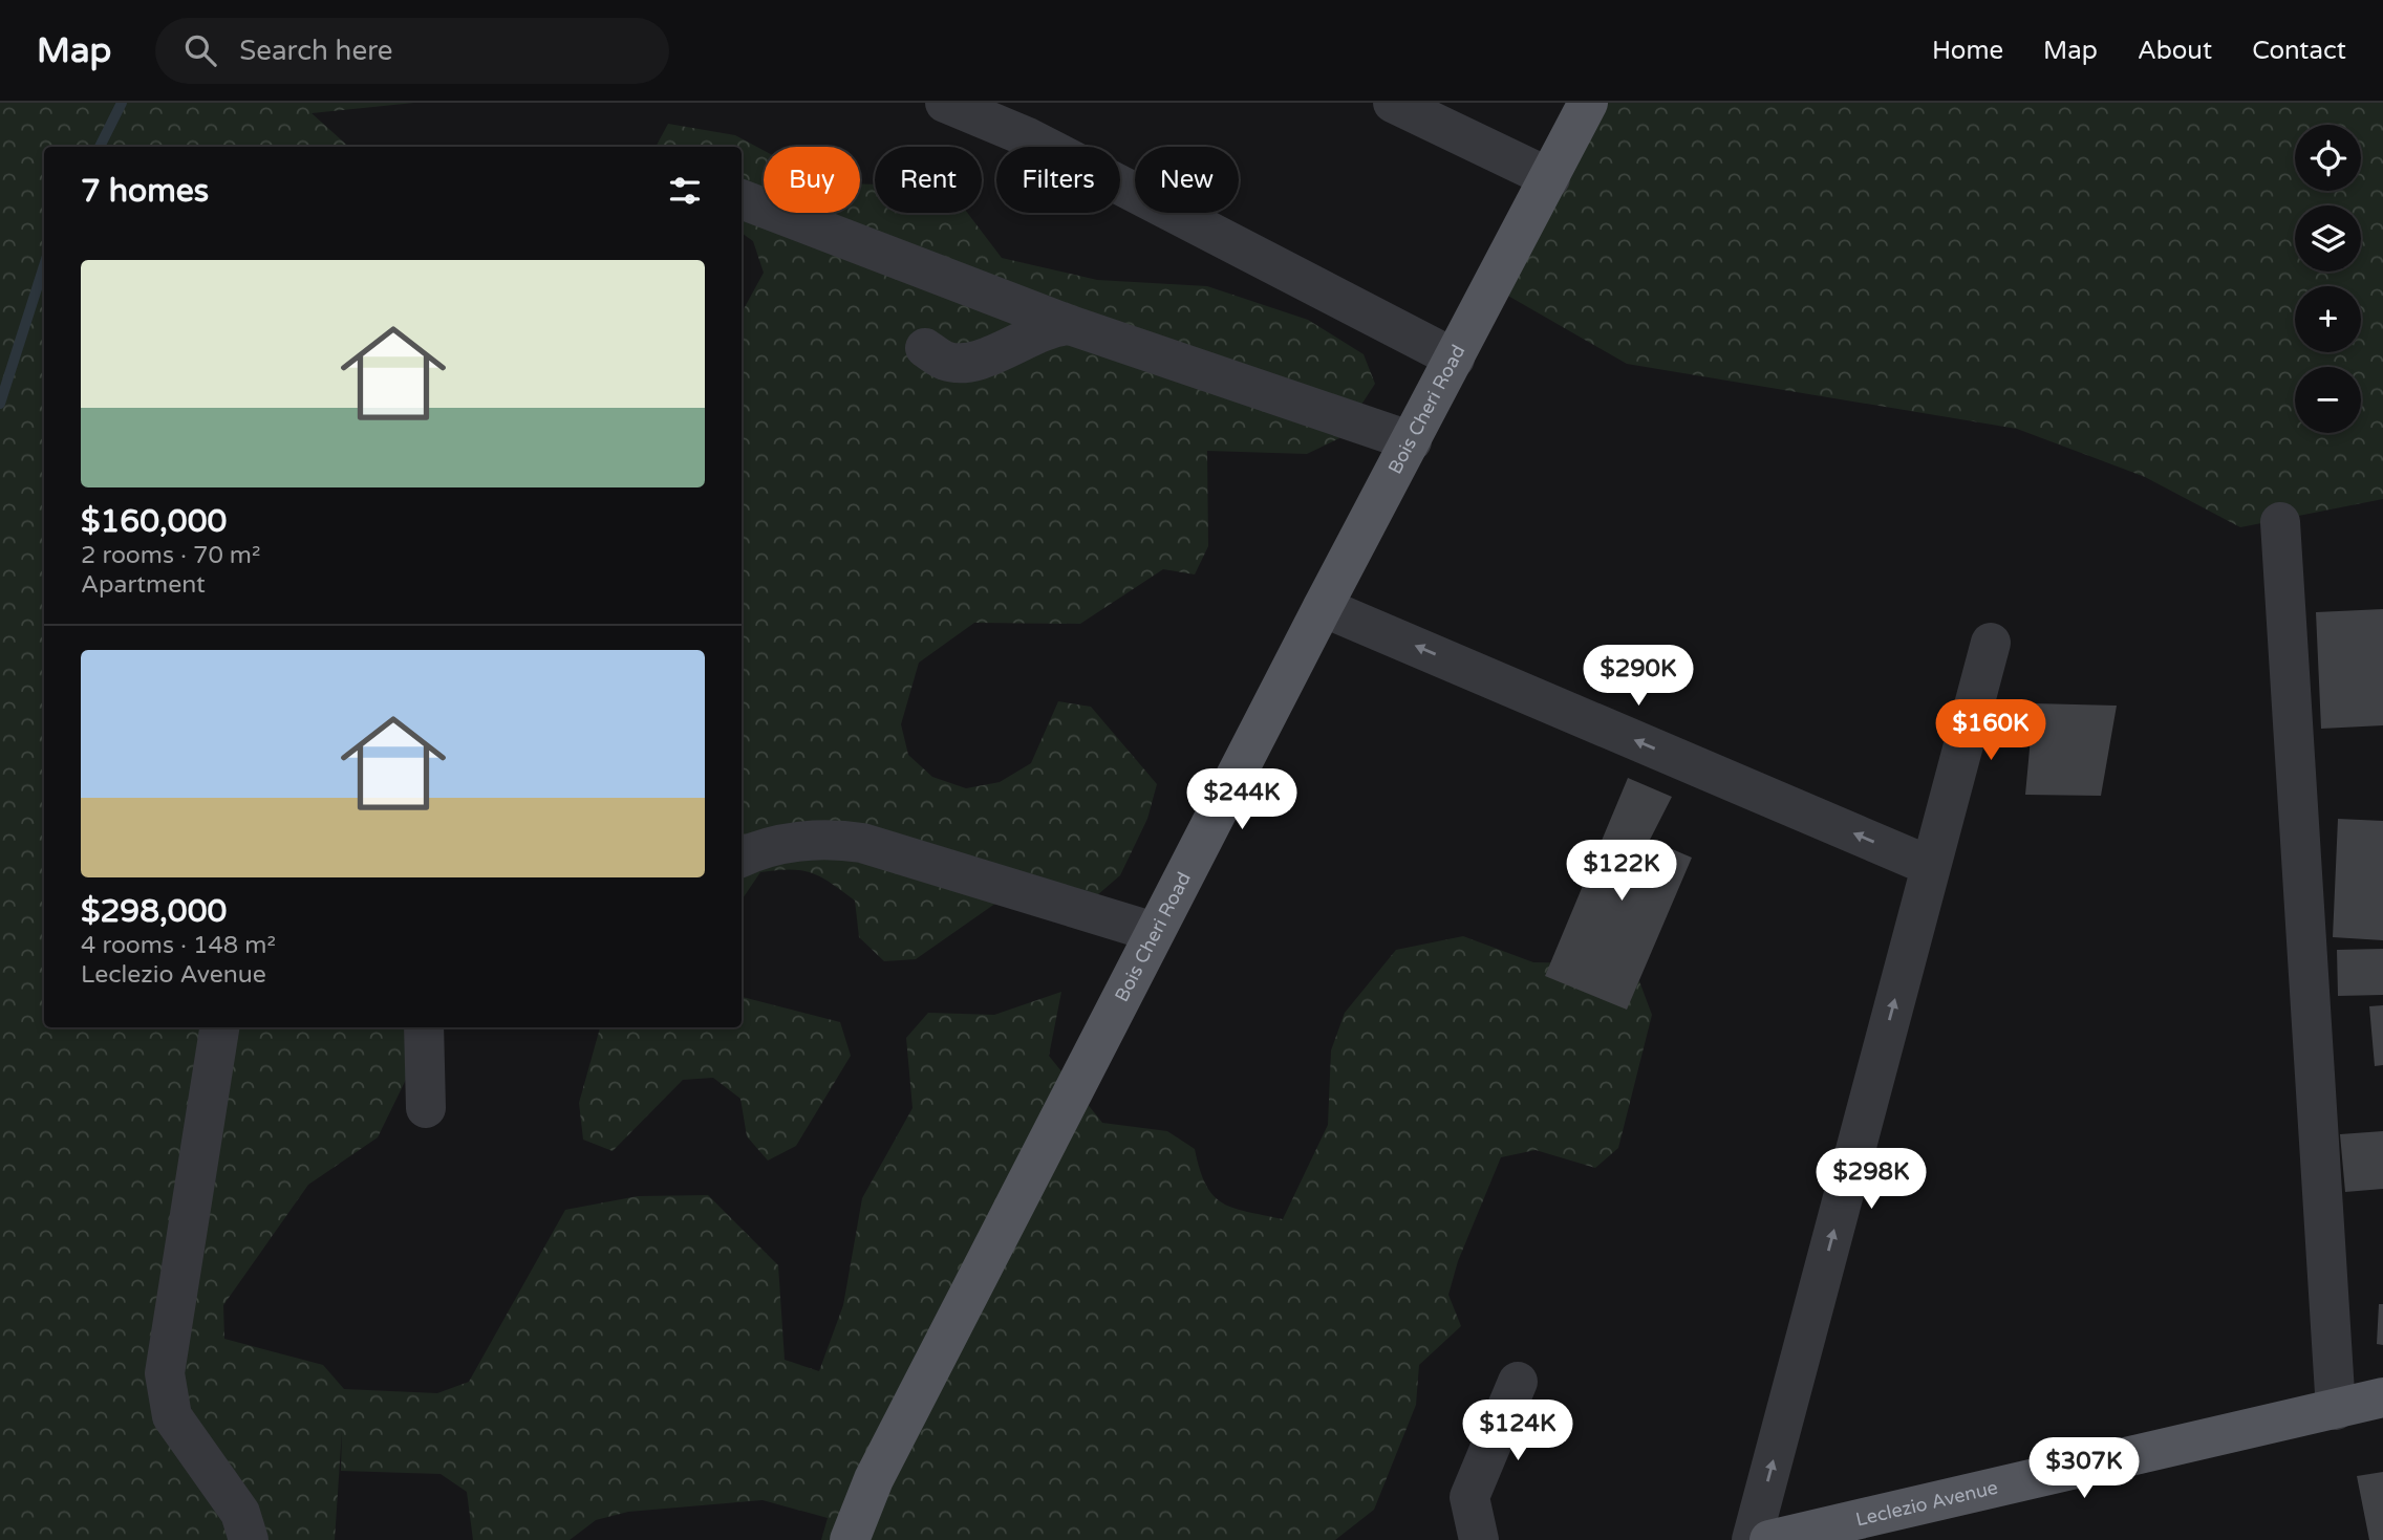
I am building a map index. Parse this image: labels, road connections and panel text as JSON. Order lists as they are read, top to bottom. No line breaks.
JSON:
{"streets":{"main road":["Bois Cheri Road","Leclezio Avenue"]},"page":{"header":"Map","search":"Search here","nav":["Home","Map","About","Contact"],"map_buttons":["+","−"],"chip":["Buy","Rent","Filters","New"],"heading":"7 homes","list":[{"name":"$160,000","note":"2 rooms · 70 m² · Apartment"},{"name":"$298,000","note":"4 rooms · 148 m² · Leclezio Avenue"}],"price":["$290K","$160K","$244K","$122K","$298K","$124K","$307K"]}}
